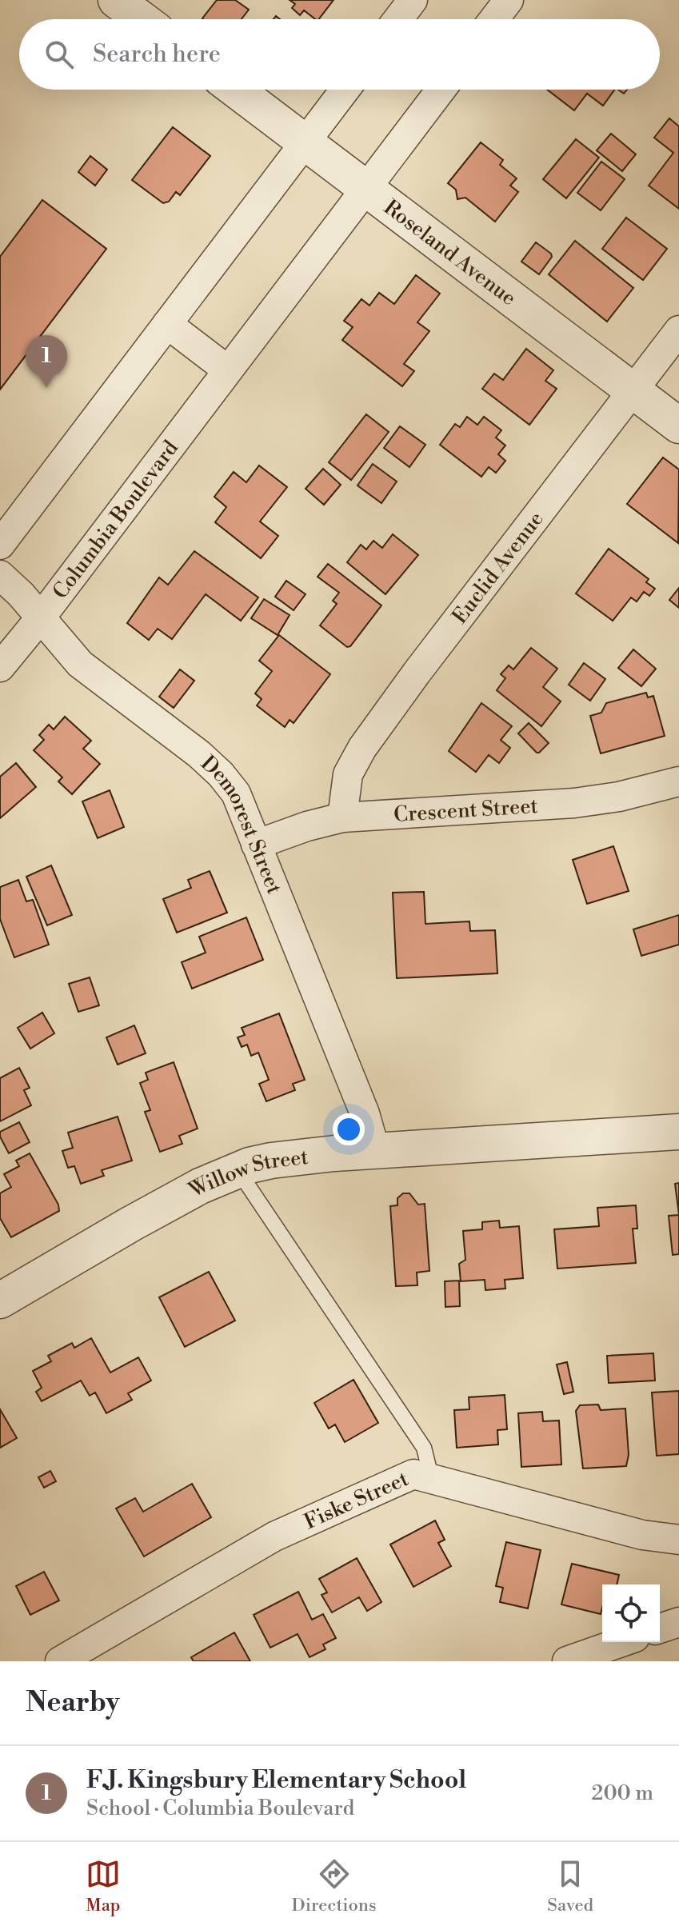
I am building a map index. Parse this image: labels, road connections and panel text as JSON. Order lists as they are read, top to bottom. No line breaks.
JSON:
{"streets":{"street":["Roseland Avenue","Columbia Boulevard","Euclid Avenue","Crescent Street","Demorest Street","Willow Street","Fiske Street"]},"crossings":[["Roseland Avenue","Columbia Boulevard"],["Roseland Avenue","Euclid Avenue"],["Columbia Boulevard","Demorest Street"],["Euclid Avenue","Crescent Street"],["Crescent Street","Demorest Street"],["Demorest Street","Willow Street"]],"page":{"search":"Search here","pins":"1","heading":"Nearby","list":[{"mark":"1","name":"F.J. Kingsbury Elementary School","note":"School · Columbia Boulevard","value":"200 m"}],"nav":["Map","Directions","Saved"]}}
